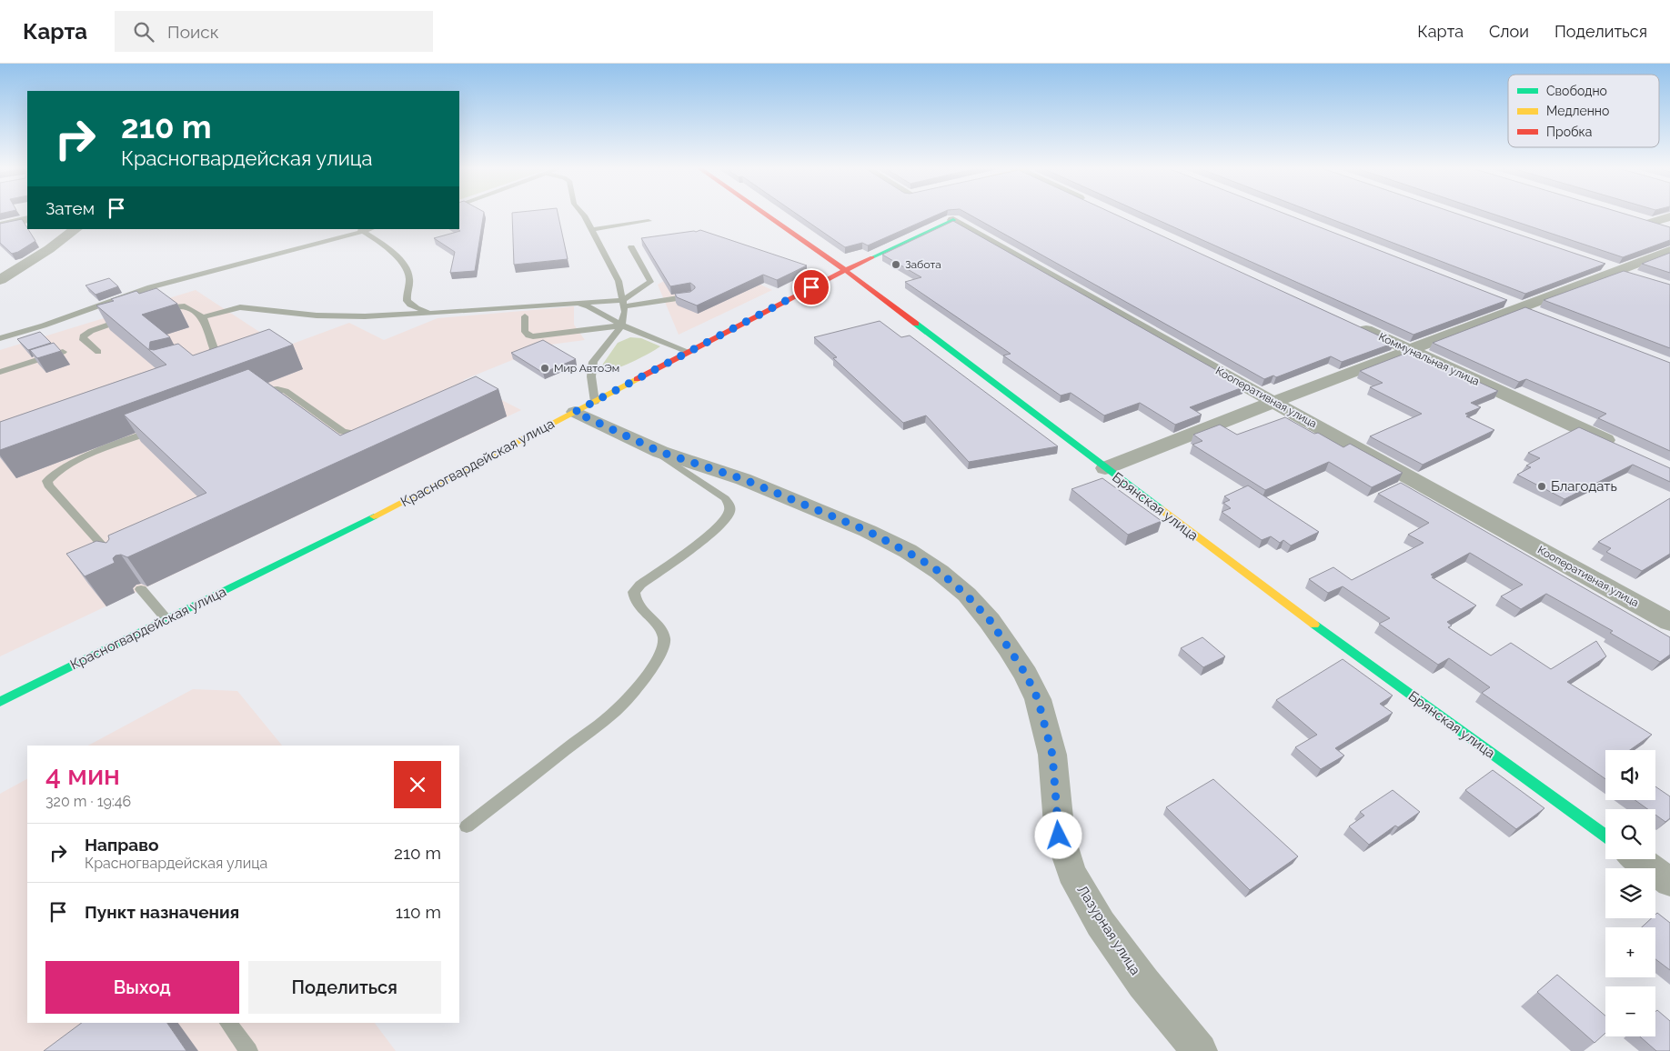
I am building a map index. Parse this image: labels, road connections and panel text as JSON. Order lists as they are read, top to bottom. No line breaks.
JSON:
{"streets":{"street":["Коммунальная улица","Кооперативная улица","Красногвардейская улица","Брянская улица","Лазурная улица"]},"crossings":[["Кооперативная улица","Красногвардейская улица"],["Красногвардейская улица","Брянская улица"],["Красногвардейская улица","Лазурная улица"]],"places":["Забота","Мир АвтоЭм","Благодать"],"legend":["Свободно","Медленно","Пробка"],"page":{"header":"Карта","search":"Поиск","nav":["Карта","Слои","Поделиться"],"turn":["210 m","Красногвардейская улица"],"then":"Затем","heading":["4 мин","320 m · 19:46"],"map_buttons":["+","−"],"list":[{"name":"Направо","note":"Красногвардейская улица","value":"210 m"},{"name":"Пункт назначения","value":"110 m"}],"buttons":["Выход","Поделиться"]}}
